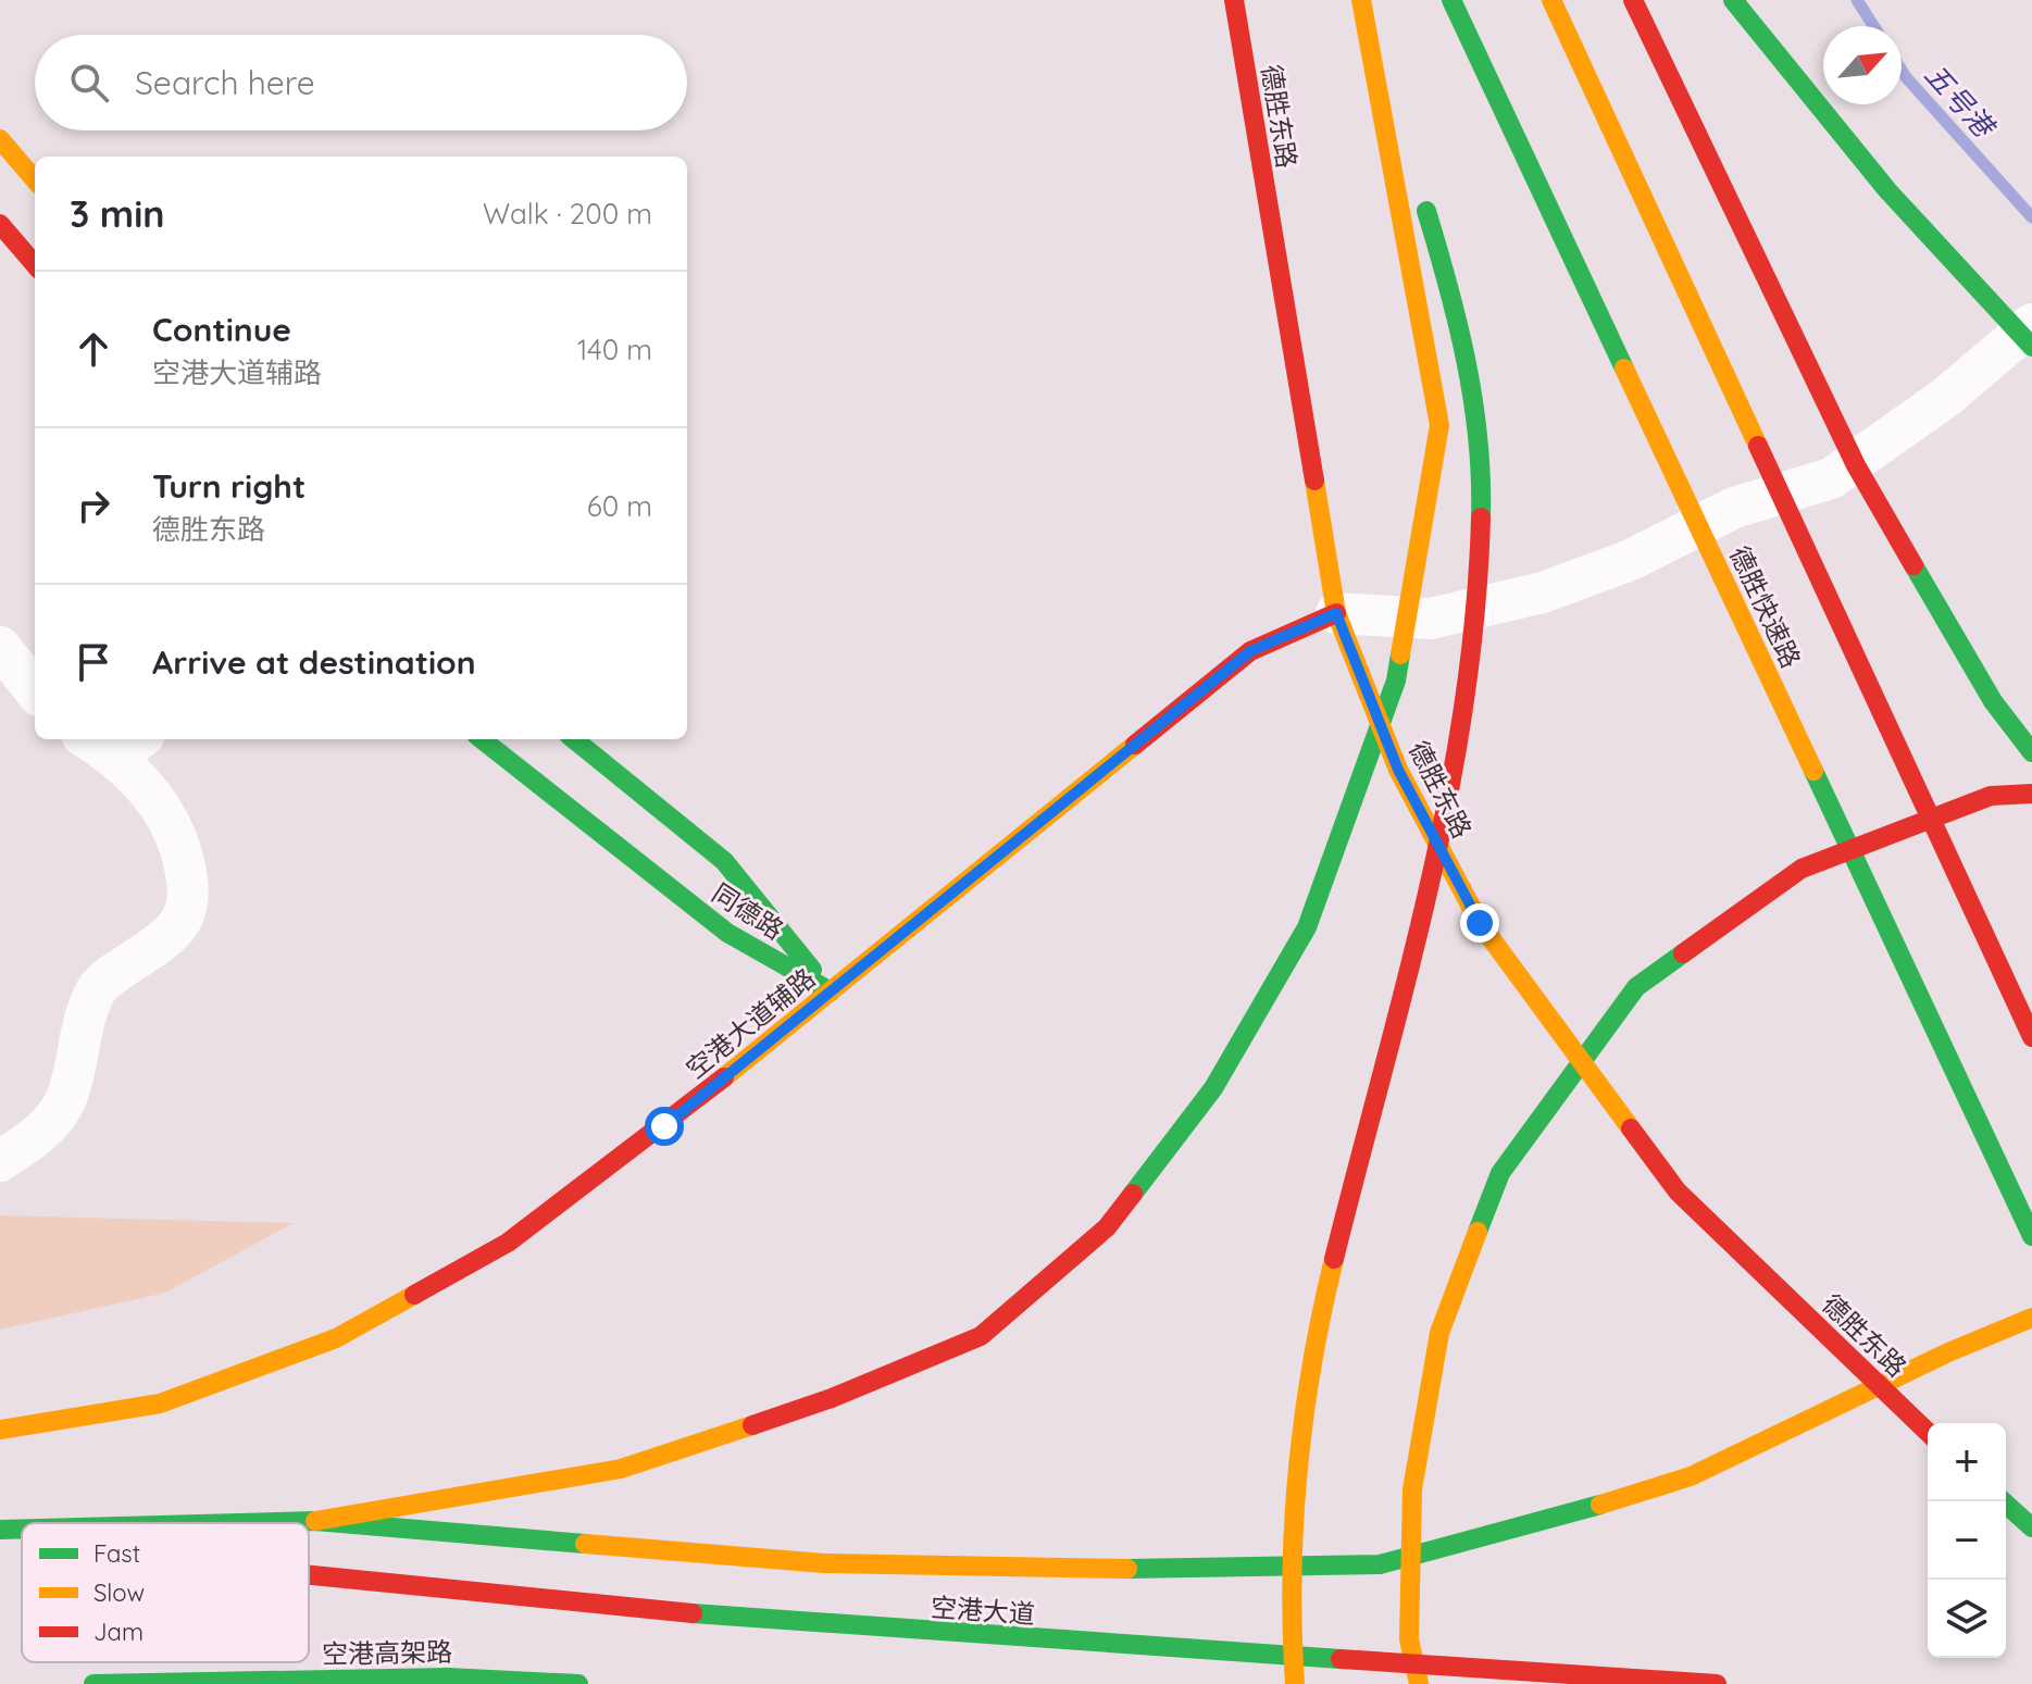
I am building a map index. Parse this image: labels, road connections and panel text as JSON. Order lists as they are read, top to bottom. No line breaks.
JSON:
{"streets":{"main road":["德胜东路","德胜快速路","同德路","空港大道辅路","空港大道","空港高架路"]},"crossings":[["德胜东路","空港大道辅路"],["同德路","空港大道辅路"]],"water":["五号港"],"legend":["Fast","Slow","Jam"],"north":"top right","page":{"search":"Search here","heading":["3 min","Walk · 200 m"],"list":[["Continue","空港大道辅路","140 m"],["Turn right","德胜东路","60 m"],"Arrive at destination"],"map_buttons":["+","−"]}}
